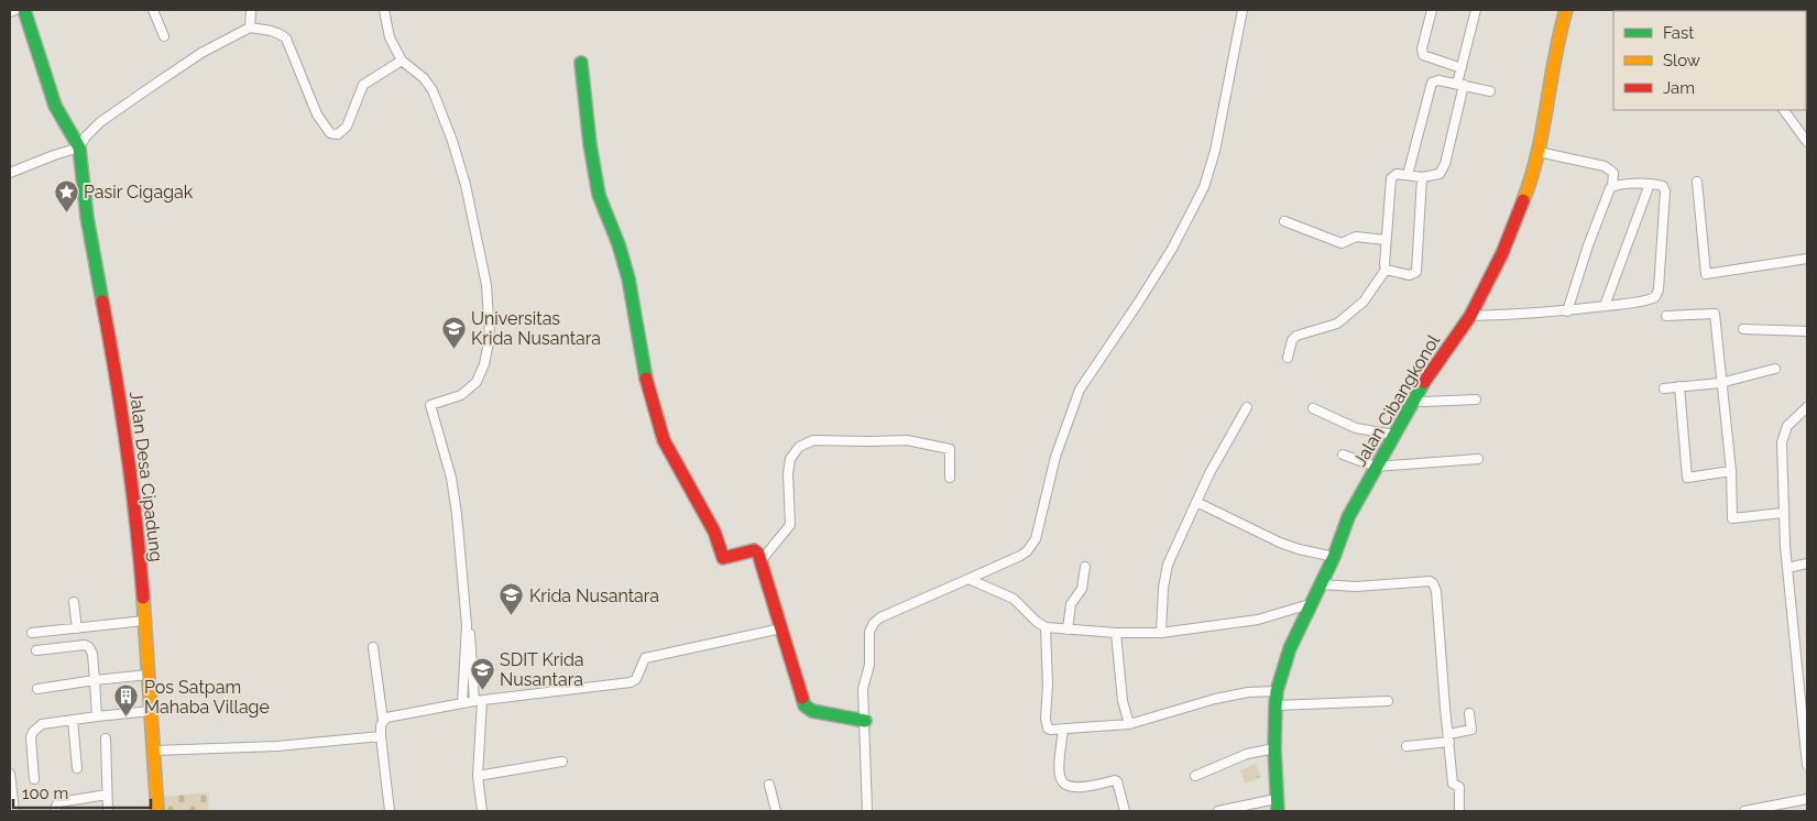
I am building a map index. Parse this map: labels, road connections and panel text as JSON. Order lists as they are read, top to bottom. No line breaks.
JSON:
{"streets":{"street":["Jalan Cibangkonol","Jalan Desa Cipadung"]},"places":{"place":["Pasir Cigagak"],"school or university":["Universitas Krida Nusantara","Krida Nusantara","SDIT Krida Nusantara"],"building":["Pos Satpam Mahaba Village"]},"legend":["Fast","Slow","Jam"],"scale_bar":"100 m"}
